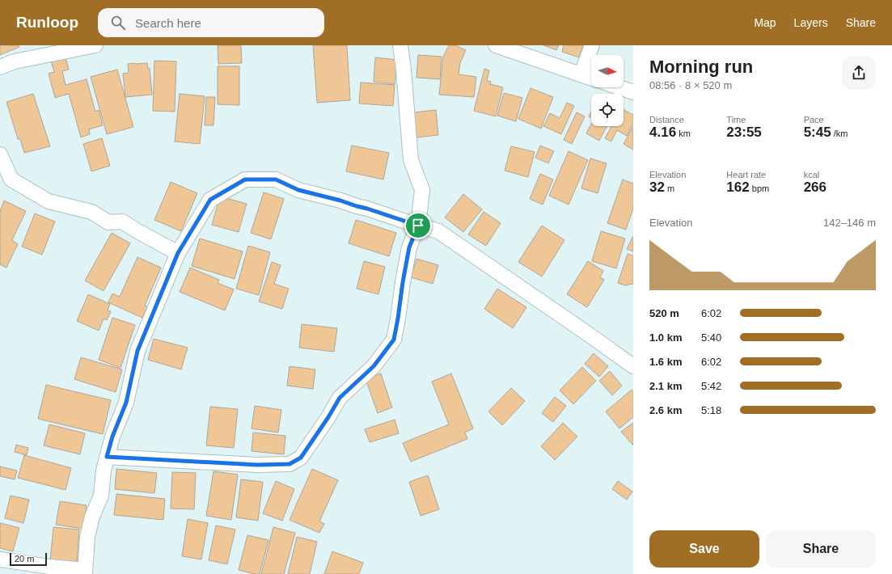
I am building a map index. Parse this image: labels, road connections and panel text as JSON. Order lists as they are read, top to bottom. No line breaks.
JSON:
{"scale_bar":"20 m","north":"right","page":{"header":"Runloop","search":"Search here","nav":["Map","Layers","Share"],"heading":["Morning run","08:56 · 8 × 520 m"],"stats":[["Distance","4.16 km"],["Time","23:55"],["Pace","5:45 /km"],["Elevation","32 m"],["Heart rate","162 bpm"],["kcal","266"]],"chart":["Elevation","142–146 m"],"list":[{"name":"520 m","note":"6:02"},{"name":"1.0 km","note":"5:40"},{"name":"1.6 km","note":"6:02"},{"name":"2.1 km","note":"5:42"},{"name":"2.6 km","note":"5:18"}],"buttons":["Save","Share"],"scale":"20 m"}}
